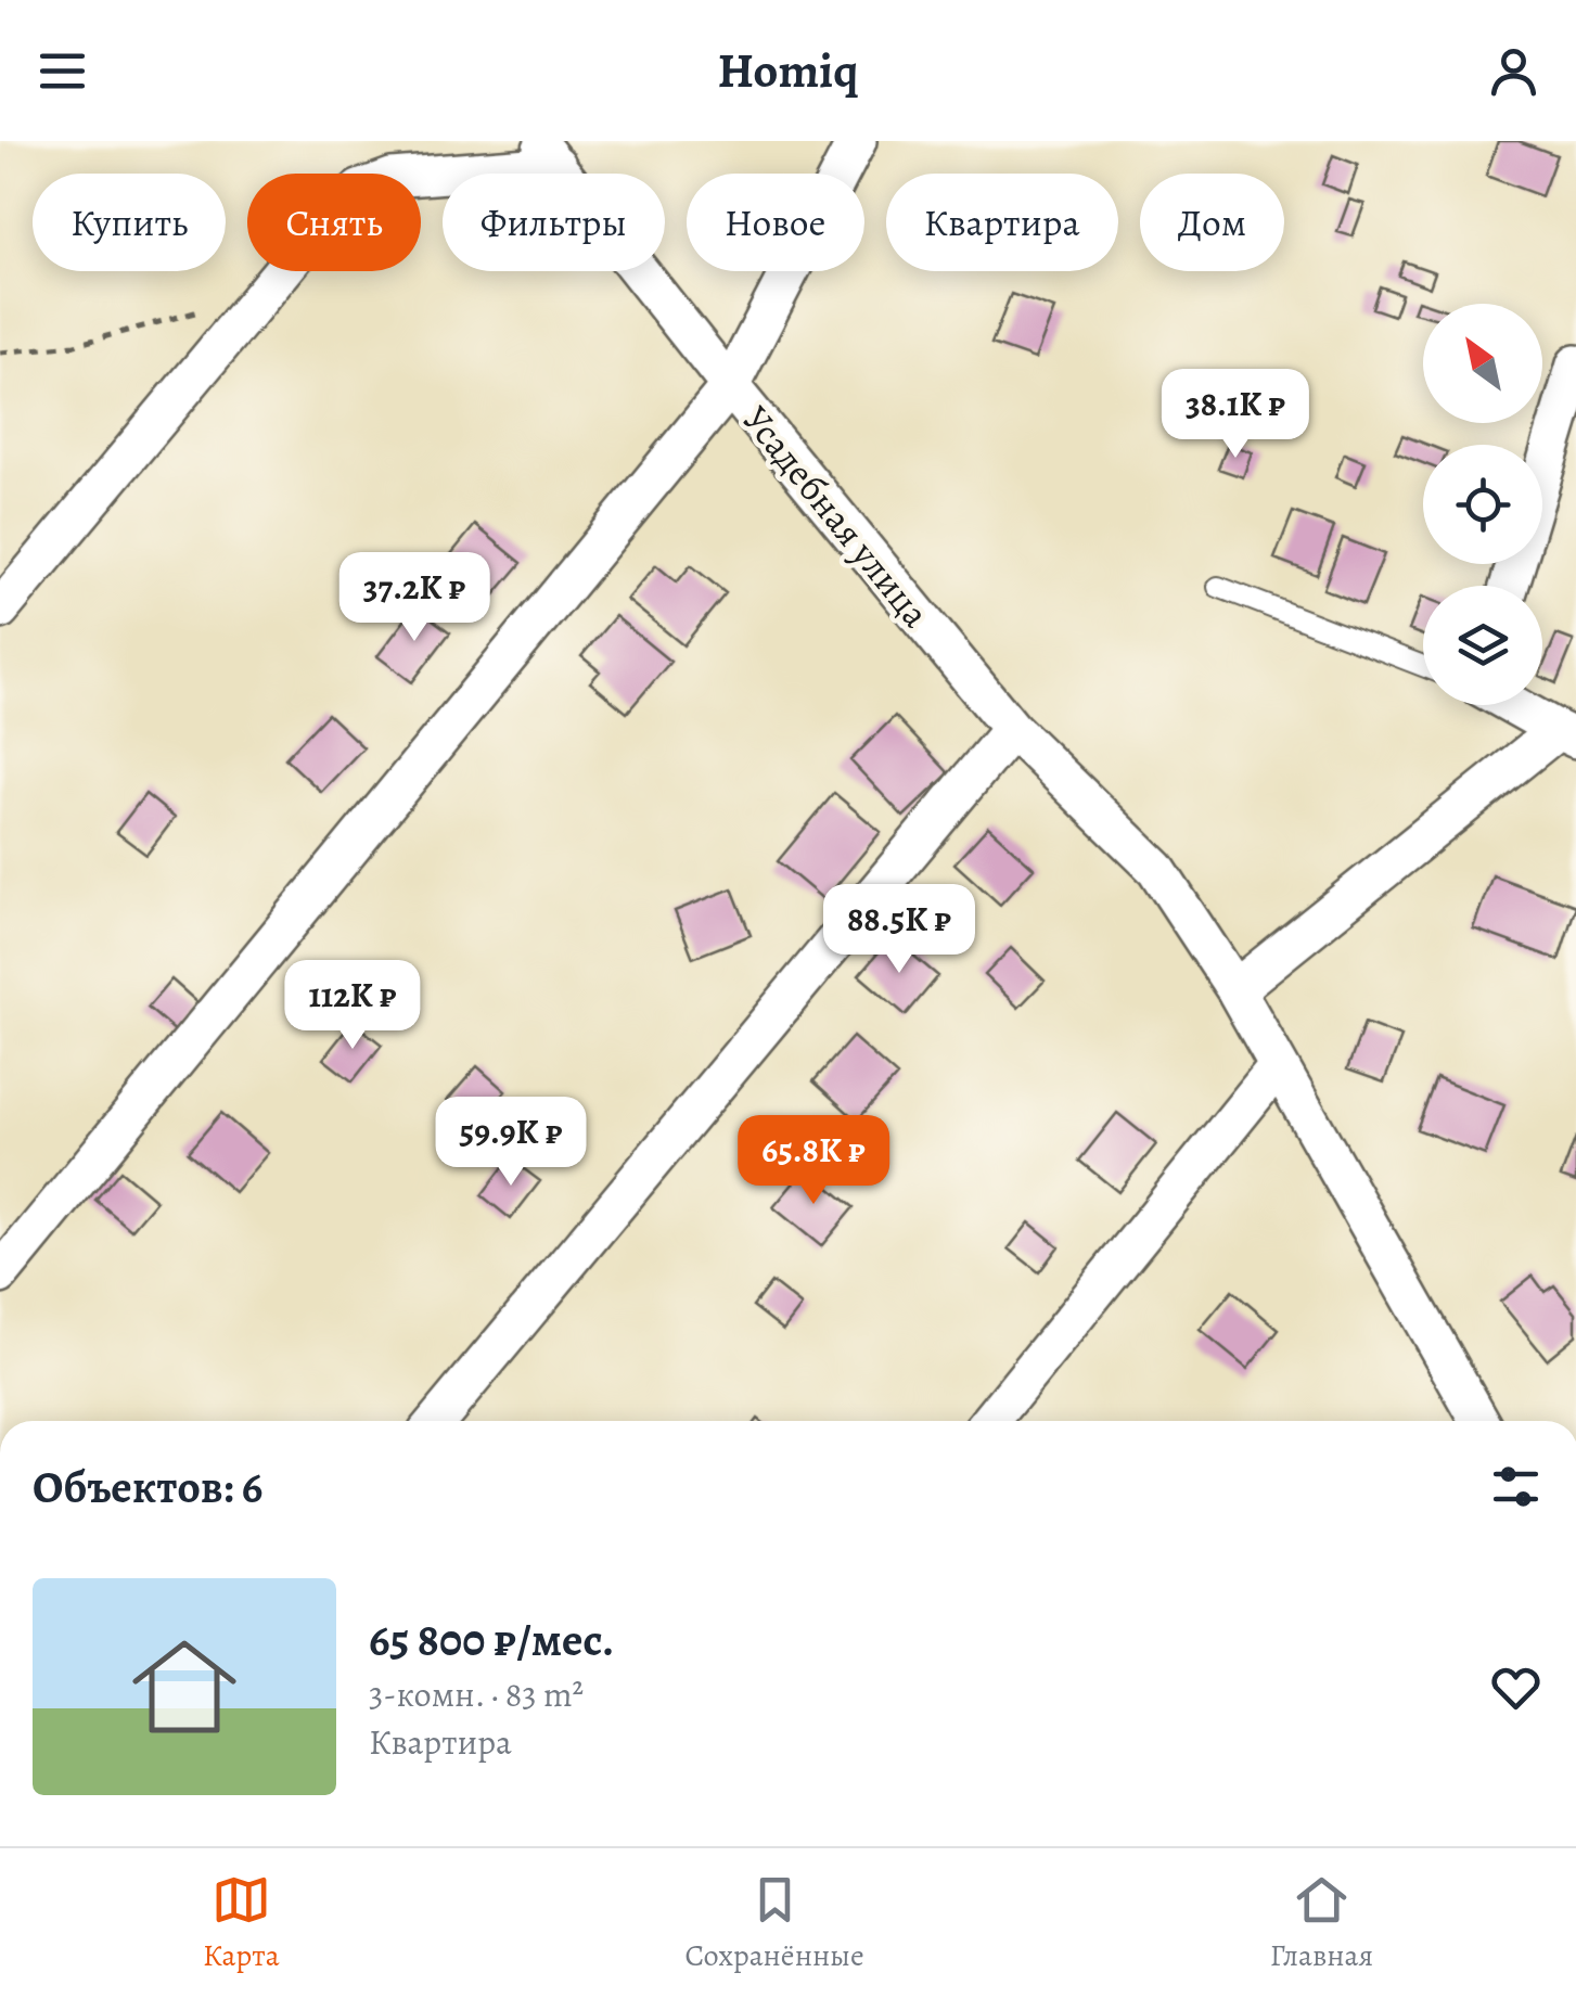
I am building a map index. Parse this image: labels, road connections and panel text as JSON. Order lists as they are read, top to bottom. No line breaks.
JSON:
{"streets":{"street":["Усадебная улица"]},"north":"top left","page":{"header":"Homiq","chip":["Купить","Снять","Фильтры","Новое","Квартира","Дом"],"price":["38.1K ₽","37.2K ₽","88.5K ₽","112K ₽","59.9K ₽","65.8K ₽"],"heading":"Объектов: 6","list":[{"name":"65 800 ₽/мес.","note":"3-комн. · 83 m² · Квартира"}],"tabs":["Карта","Сохранённые","Главная"]}}
